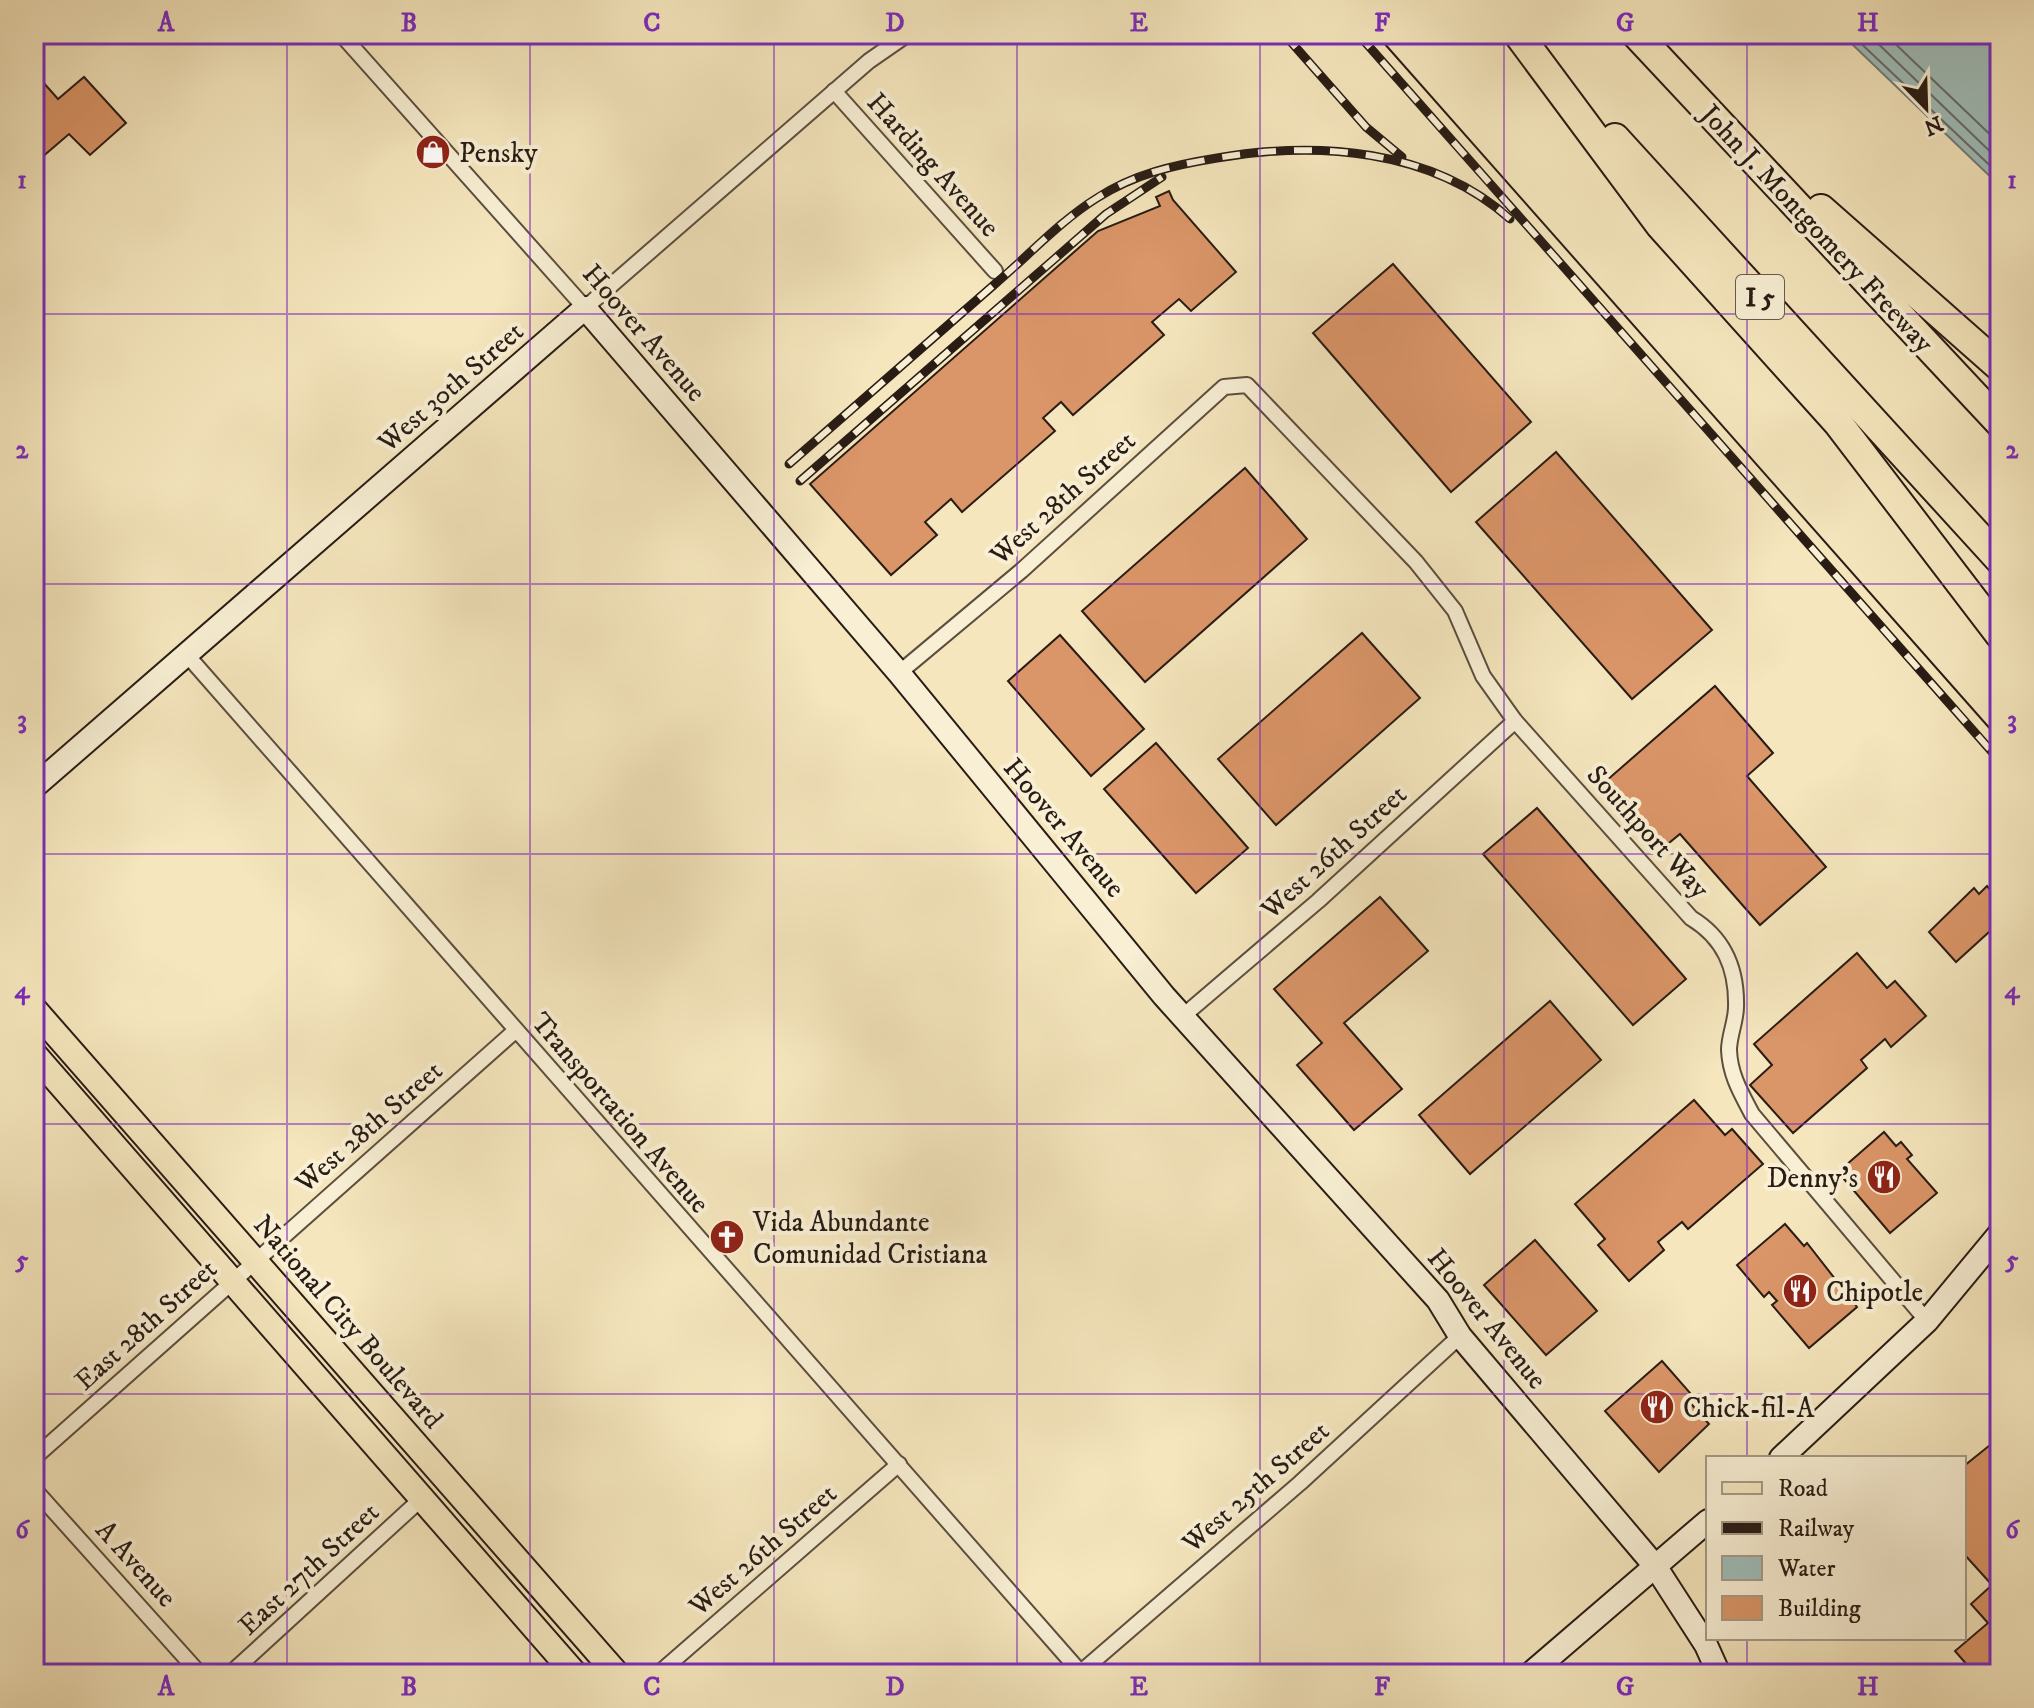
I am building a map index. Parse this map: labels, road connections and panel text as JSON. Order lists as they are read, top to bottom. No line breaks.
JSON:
{"streets":{"highway":["John J. Montgomery Freeway","I 5"],"main road":["National City Boulevard"],"street":["Harding Avenue","Hoover Avenue","West 30th Street","West 28th Street","Southport Way","West 26th Street","Transportation Avenue","East 28th Street","West 25th Street","A Avenue","East 27th Street"]},"crossings":[["Harding Avenue","West 30th Street"],["Hoover Avenue","West 30th Street"],["Hoover Avenue","West 28th Street"],["Hoover Avenue","West 26th Street"],["Hoover Avenue","West 25th Street"],["West 30th Street","Transportation Avenue"],["West 28th Street","Southport Way"],["West 28th Street","Transportation Avenue"],["West 28th Street","National City Boulevard"],["West 28th Street","East 28th Street"],["Southport Way","West 26th Street"],["West 26th Street","Transportation Avenue"],["Transportation Avenue","West 25th Street"],["National City Boulevard","East 28th Street"]],"places":{"shop":["Pensky"],"restaurant":["Denny's","Chipotle","Chick-fil-A"],"church":["Vida Abundante Comunidad Cristiana"]},"legend":["Road","Railway","Water","Building"],"north":"bottom right","grid":{"columns":["A","B","C","D","E","F","G","H"],"rows":["1","2","3","4","5","6"]}}
